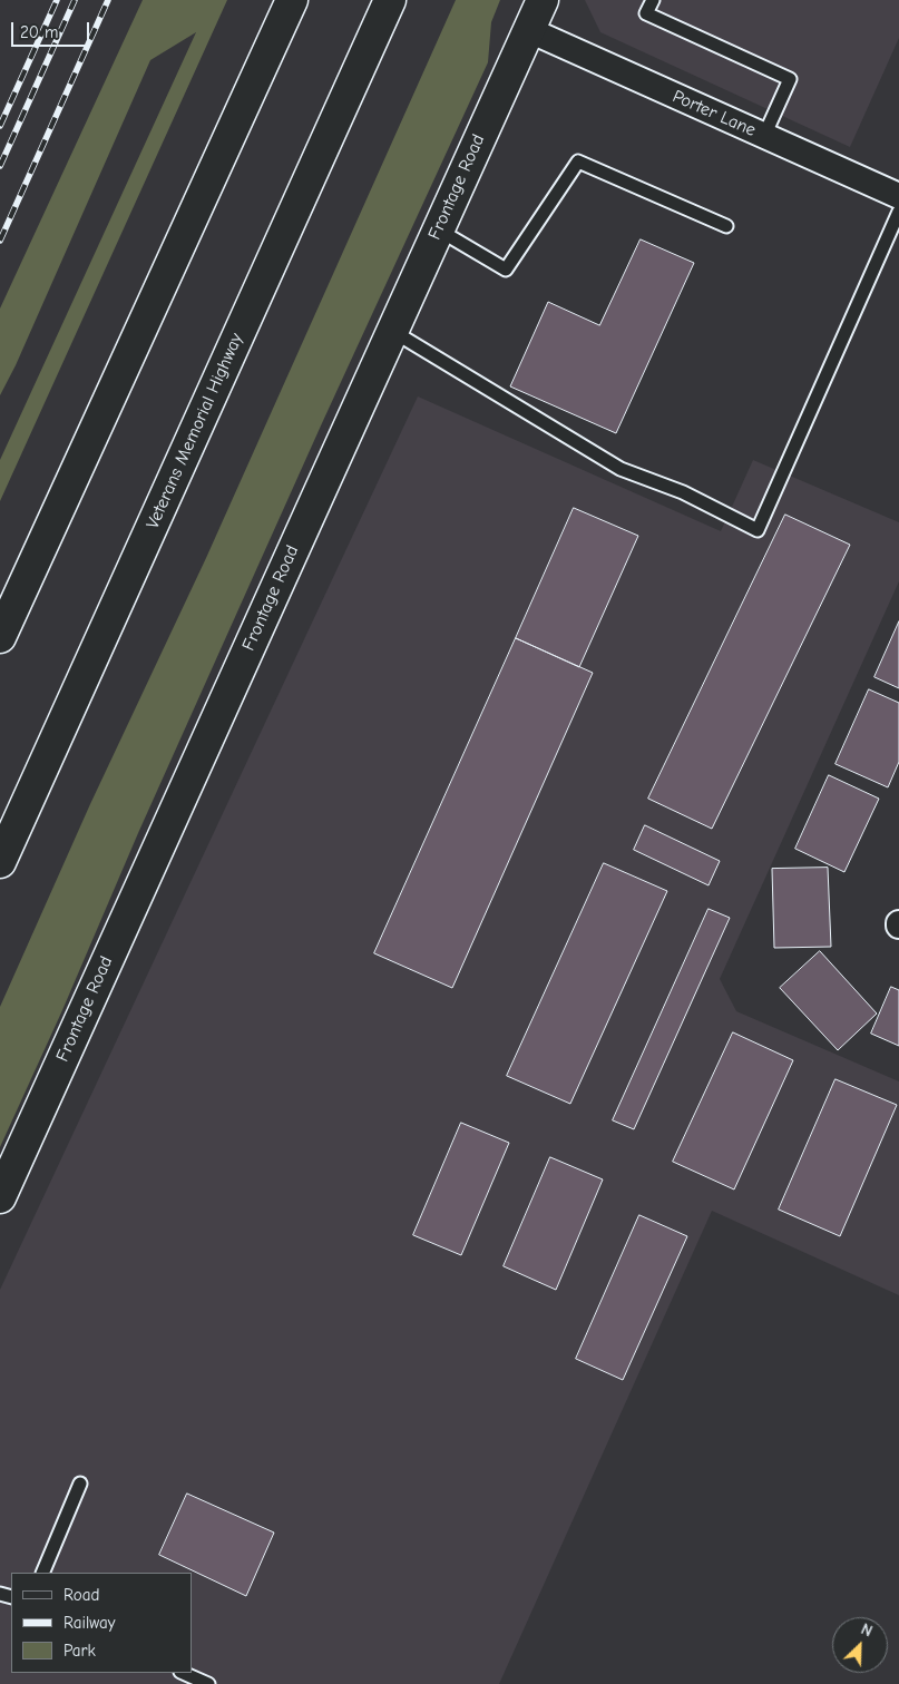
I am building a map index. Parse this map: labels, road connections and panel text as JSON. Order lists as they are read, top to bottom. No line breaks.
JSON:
{"streets":{"main road":["Frontage Road","Veterans Memorial Highway"],"street":["Porter Lane"]},"crossings":[["Porter Lane","Frontage Road"]],"legend":["Road","Railway","Park"],"scale_bar":"20 m","north":"top right"}
